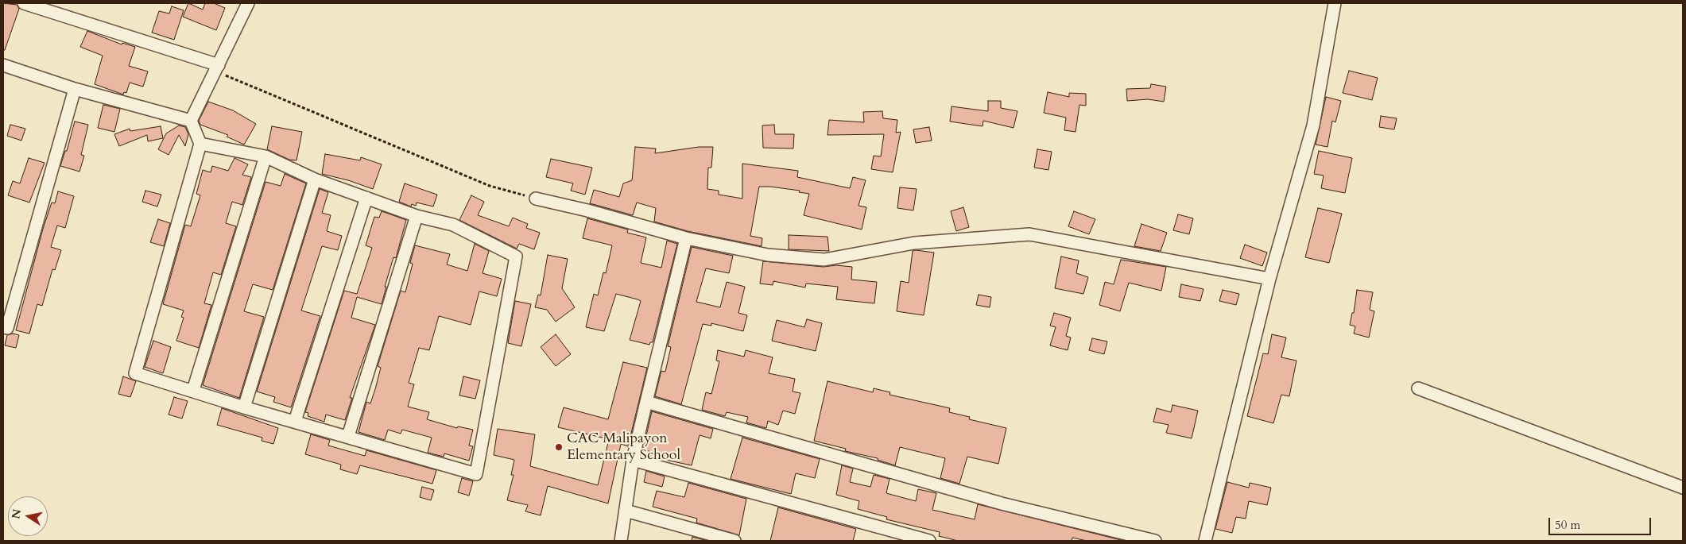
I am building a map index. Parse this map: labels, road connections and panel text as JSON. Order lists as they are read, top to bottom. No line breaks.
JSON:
{"places":["CAC Malipayon Elementary School"],"scale_bar":"50 m","north":"left"}
